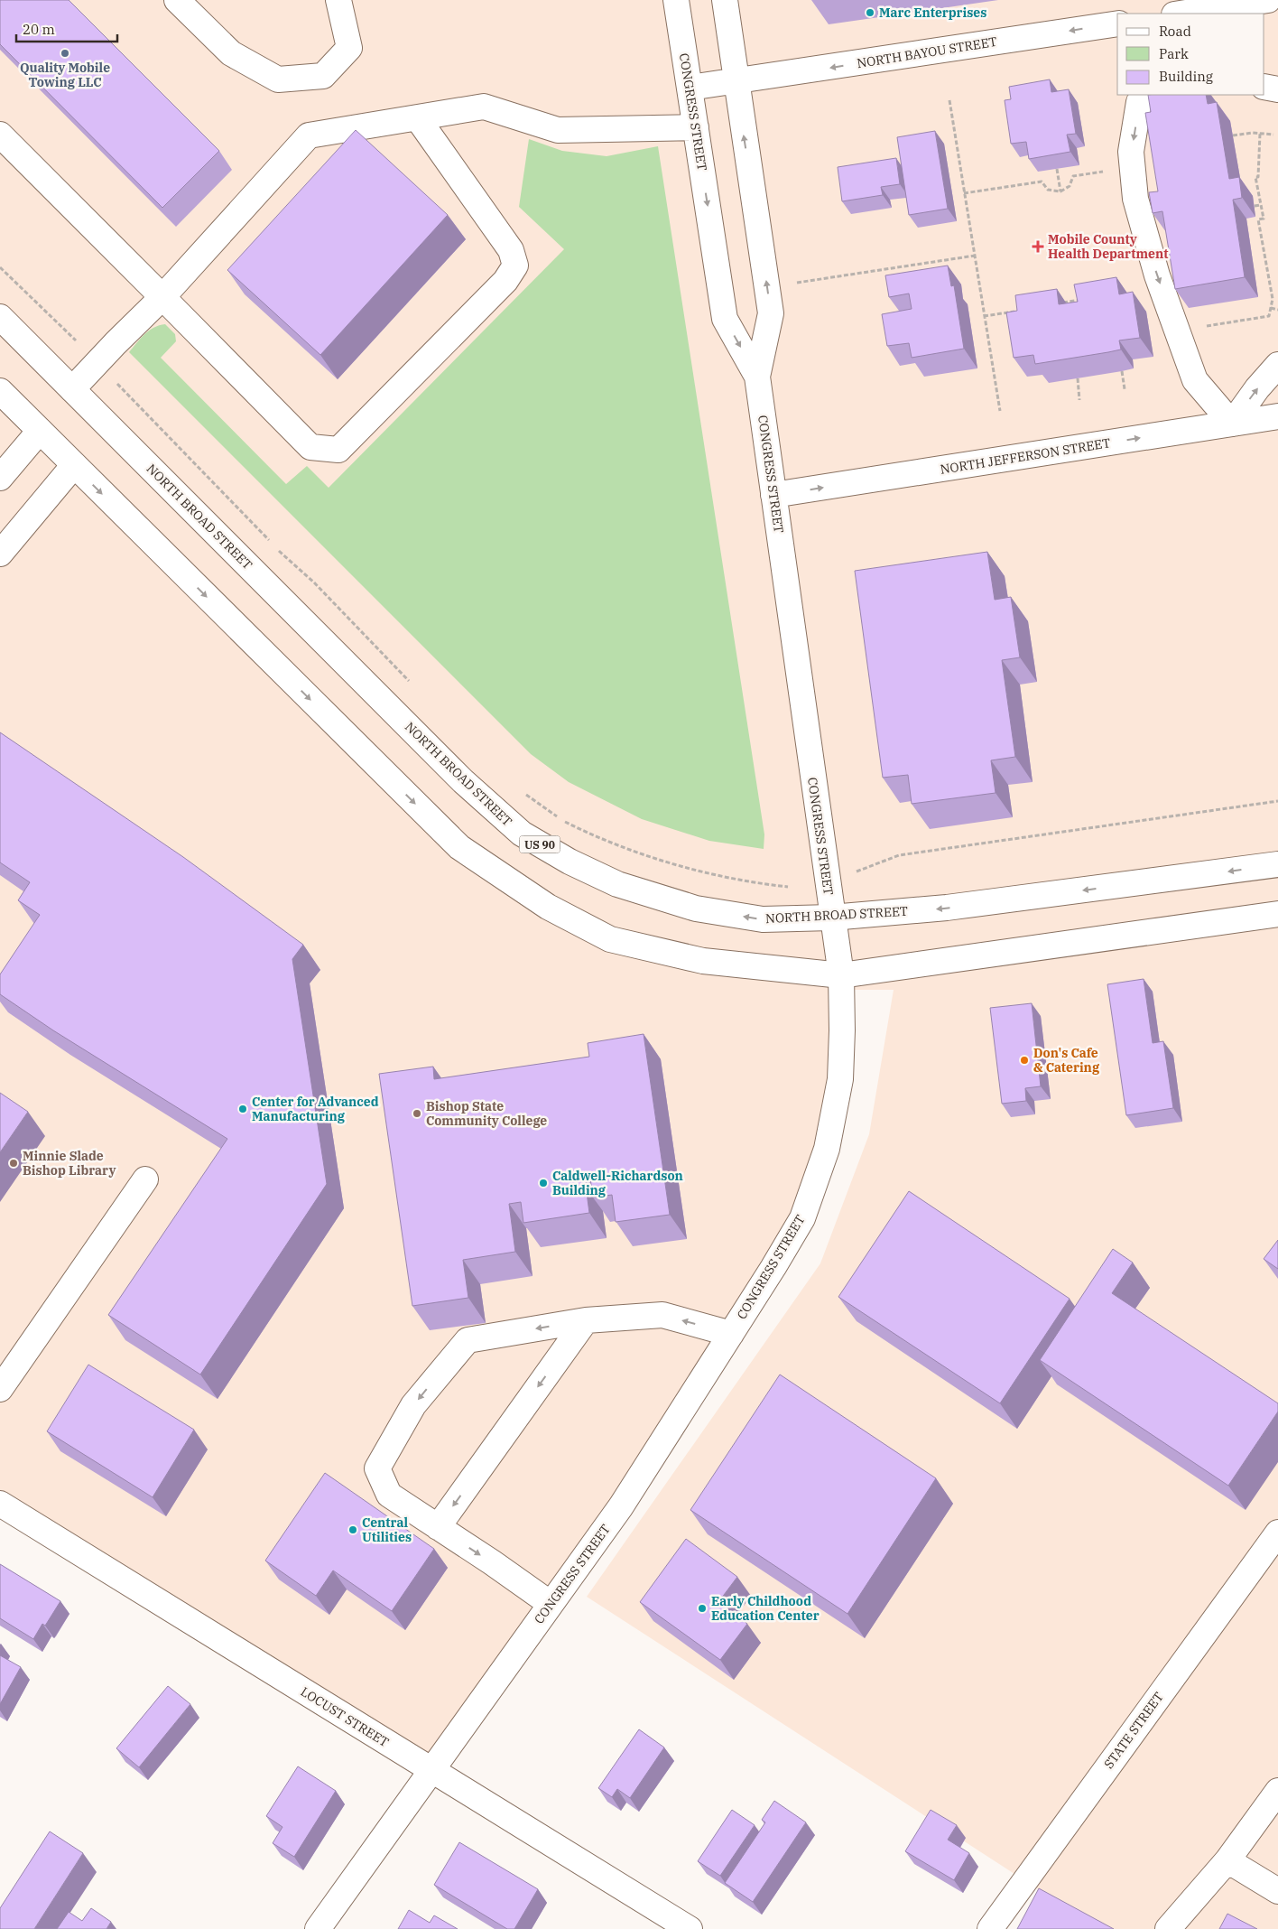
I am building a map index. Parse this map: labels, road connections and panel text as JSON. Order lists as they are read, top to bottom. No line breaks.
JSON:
{"streets":{"street":["NORTH BAYOU STREET","CONGRESS STREET","NORTH JEFFERSON STREET","NORTH BROAD STREET","US 90","LOCUST STREET","STATE STREET"]},"crossings":[["NORTH BAYOU STREET","CONGRESS STREET"],["CONGRESS STREET","NORTH JEFFERSON STREET"],["CONGRESS STREET","NORTH BROAD STREET"],["CONGRESS STREET","LOCUST STREET"]],"one_way":["NORTH BAYOU STREET","NORTH JEFFERSON STREET"],"places":{"other":["Marc Enterprises","Quality Mobile Towing LLC","Don's Cafe & Catering","Center for Advanced Manufacturing","Bishop State Community College","Minnie Slade Bishop Library","Caldwell-Richardson Building","Central Utilities","Early Childhood Education Center"],"health":["Mobile County Health Department"]},"legend":["Road","Park","Building"],"scale_bar":"20 m"}
